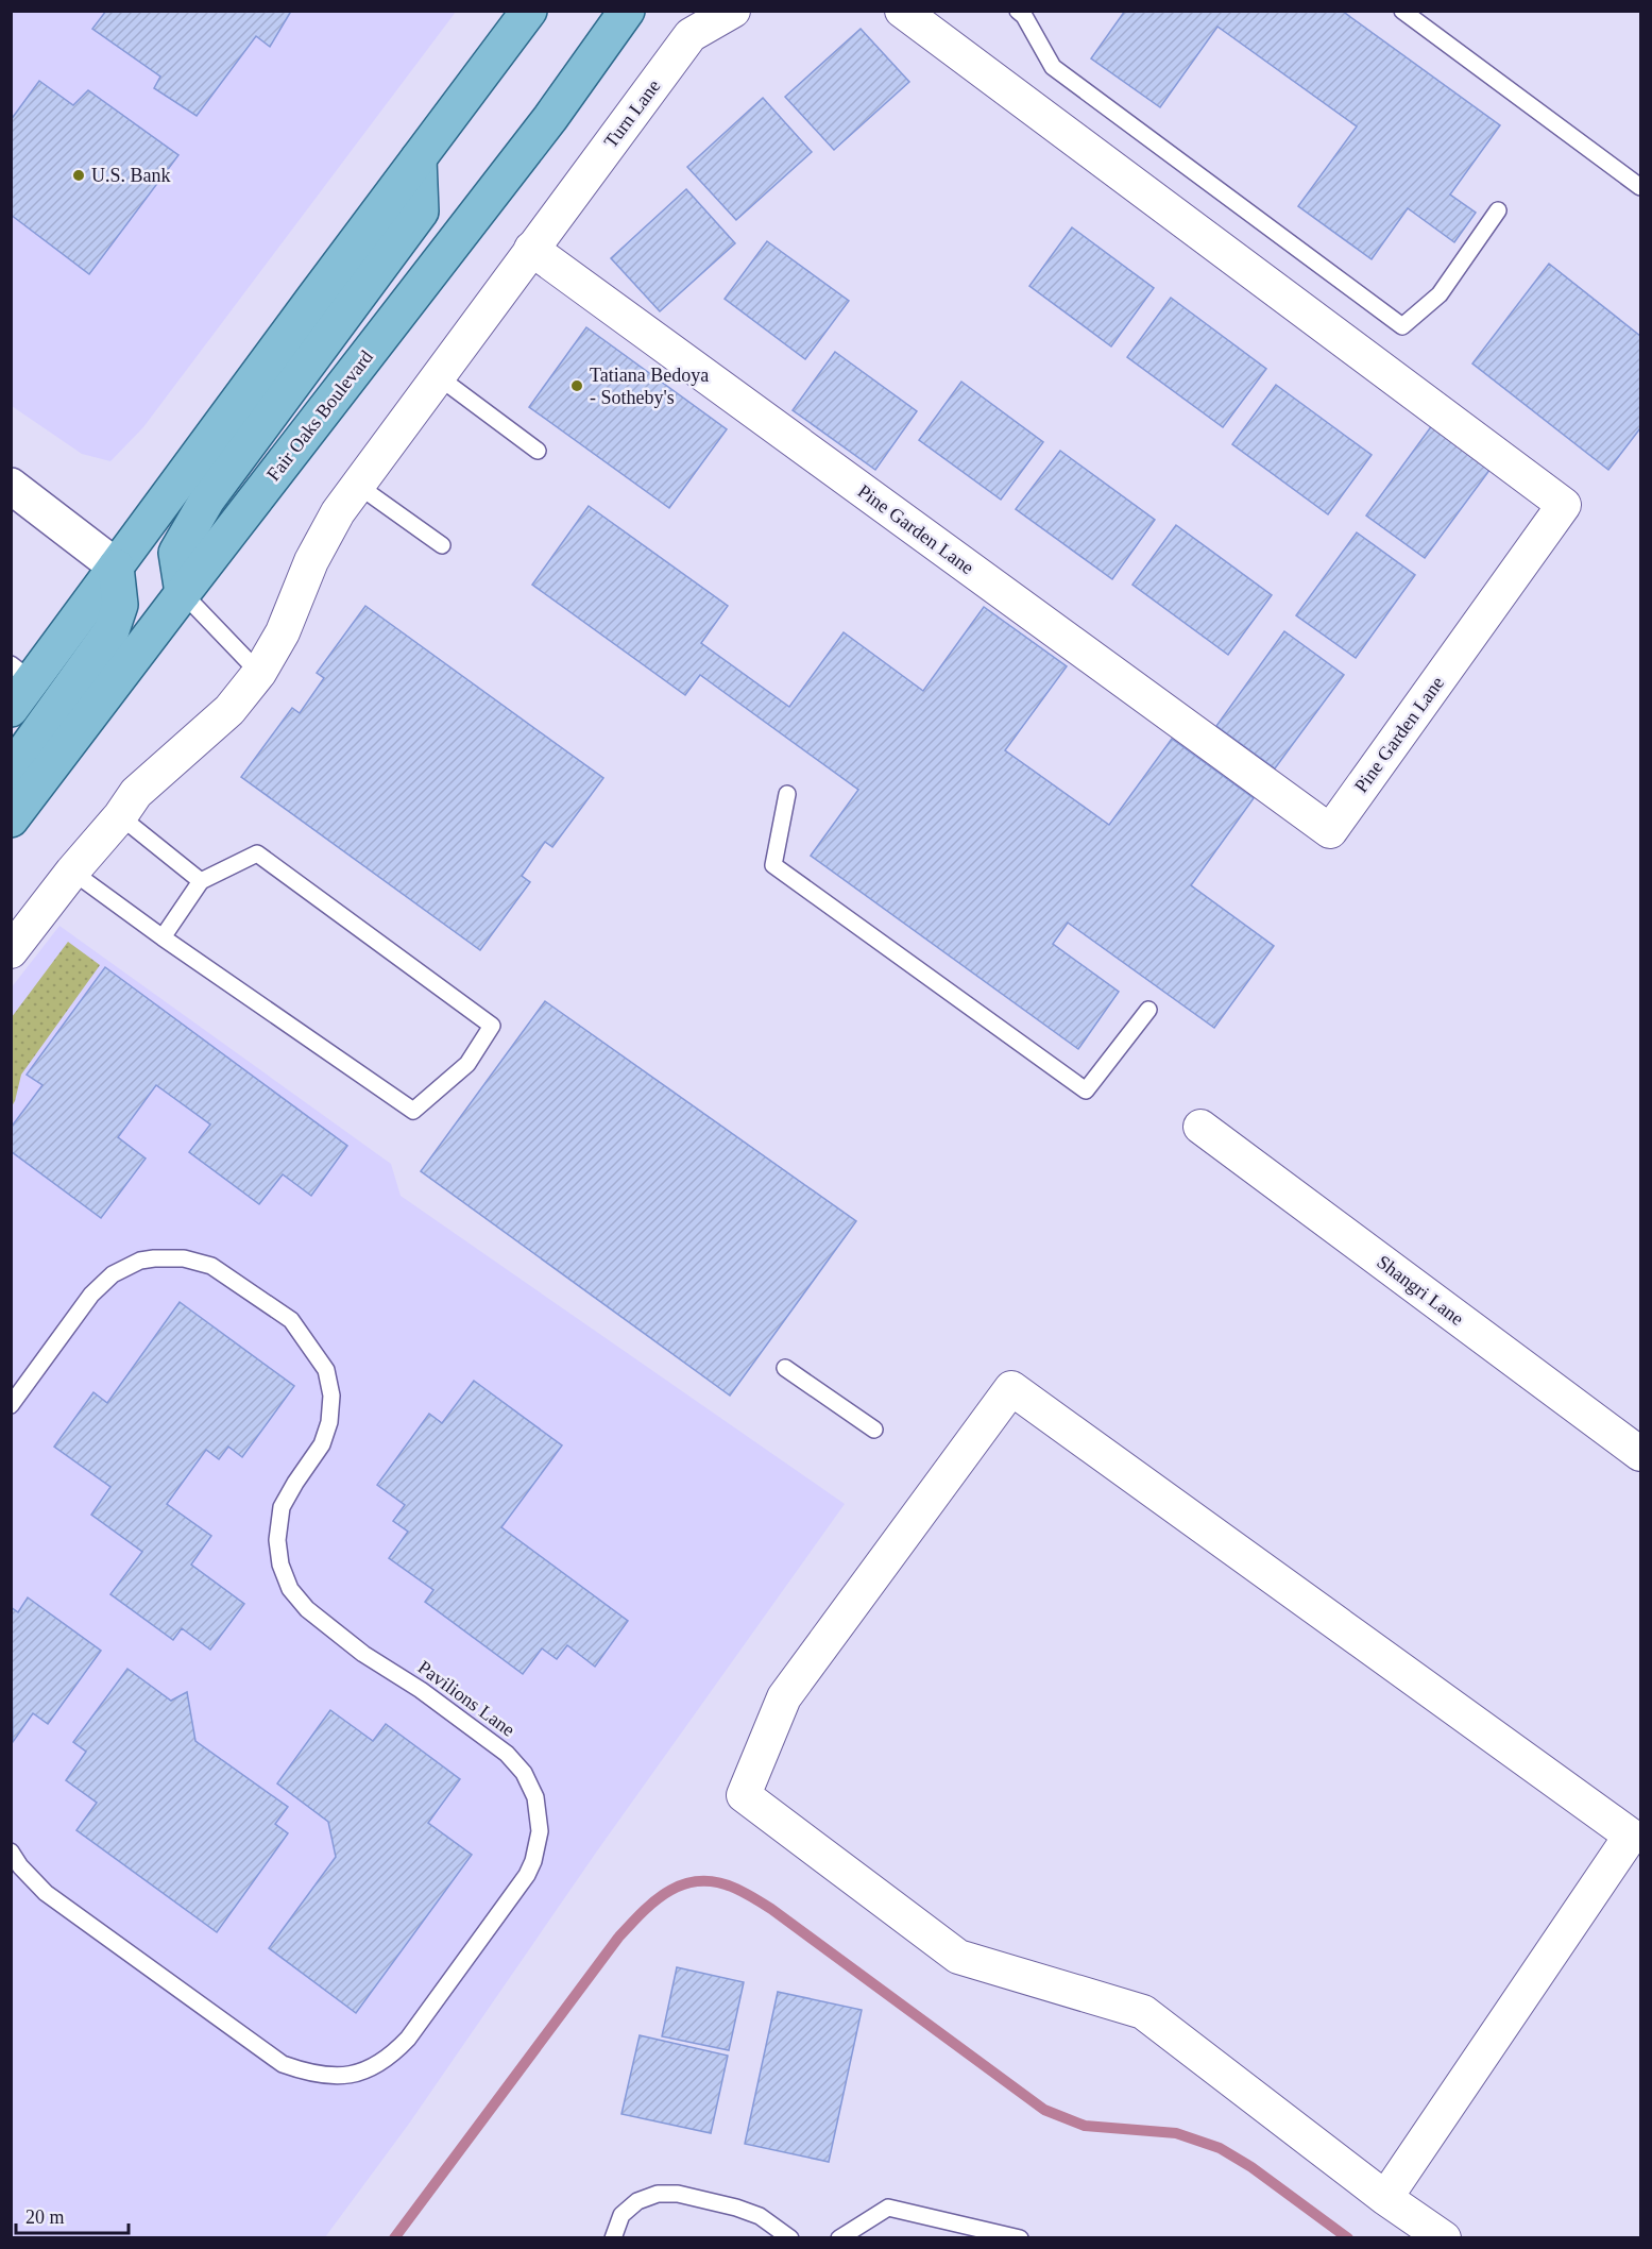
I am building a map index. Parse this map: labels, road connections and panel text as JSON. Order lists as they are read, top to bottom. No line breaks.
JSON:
{"streets":{"main road":["Fair Oaks Boulevard"],"street":["Turn Lane","Pine Garden Lane","Shangri Lane"],"lane":["Pavilions Lane"]},"crossings":[["Turn Lane","Pine Garden Lane"]],"places":["U.S. Bank","Tatiana Bedoya - Sotheby's"],"scale_bar":"20 m"}
